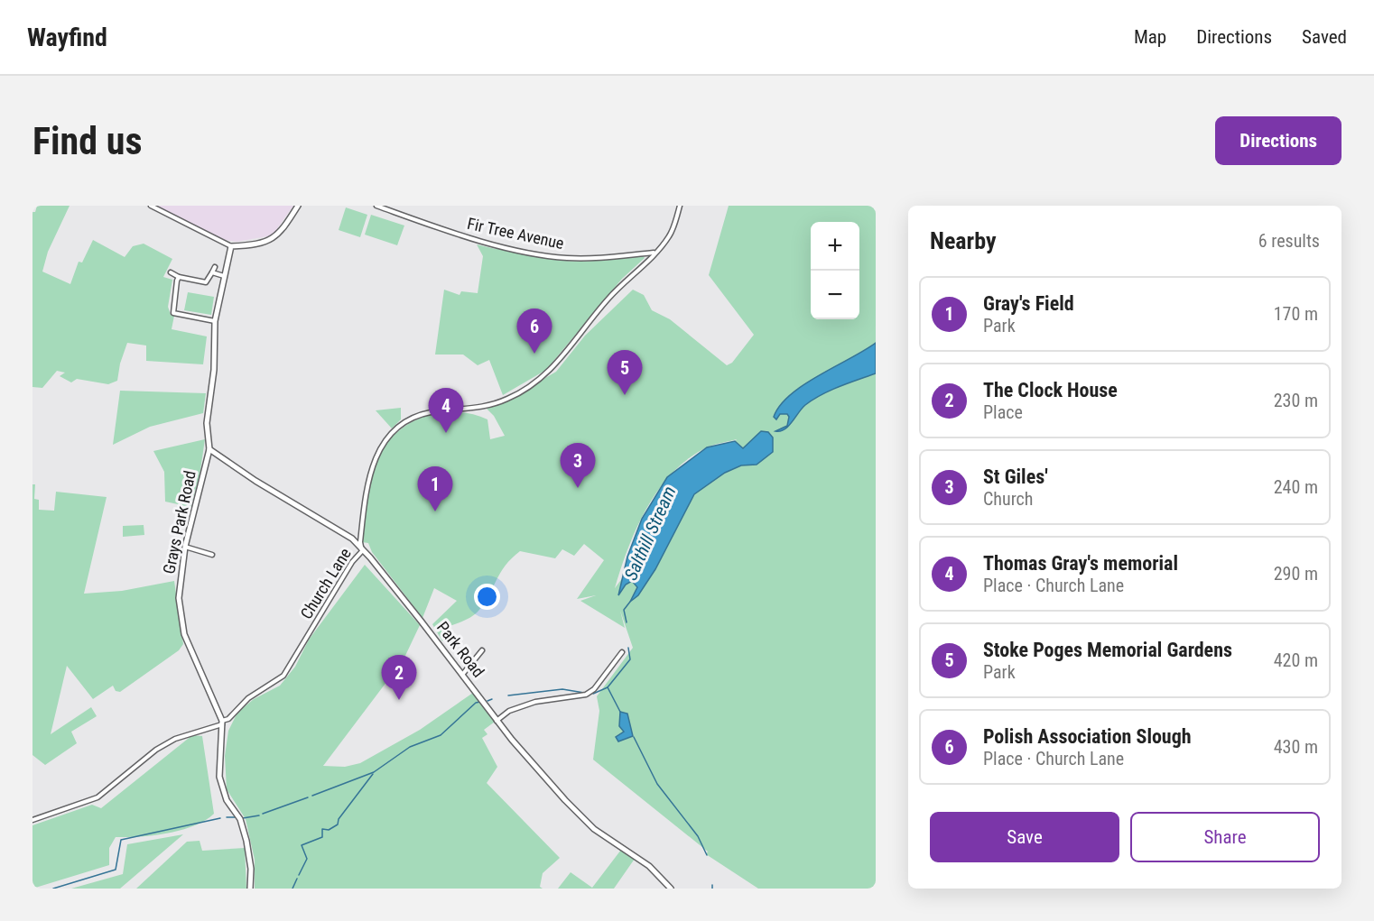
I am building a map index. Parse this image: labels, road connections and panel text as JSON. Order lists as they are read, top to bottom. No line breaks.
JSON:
{"streets":{"main road":["Grays Park Road","Park Road"],"street":["Fir Tree Avenue","Church Lane"]},"crossings":[["Fir Tree Avenue","Church Lane"],["Grays Park Road","Church Lane"],["Grays Park Road","Park Road"],["Church Lane","Park Road"]],"water":["Salthill Stream"],"page":{"header":"Wayfind","nav":["Map","Directions","Saved"],"buttons":["Directions",["Save","Share"]],"title":"Find us","heading":["Nearby","6 results"],"map_buttons":["+","−"],"list":[{"mark":"1","name":"Gray's Field","note":"Park","value":"170 m"},{"mark":"2","name":"The Clock House","note":"Place","value":"230 m"},{"mark":"3","name":"St Giles'","note":"Church","value":"240 m"},{"mark":"4","name":"Thomas Gray's memorial","note":"Place · Church Lane","value":"290 m"},{"mark":"5","name":"Stoke Poges Memorial Gardens","note":"Park","value":"420 m"},{"mark":"6","name":"Polish Association Slough","note":"Place · Church Lane","value":"430 m"}],"pins":["6","5","4","3","1","2"]}}
